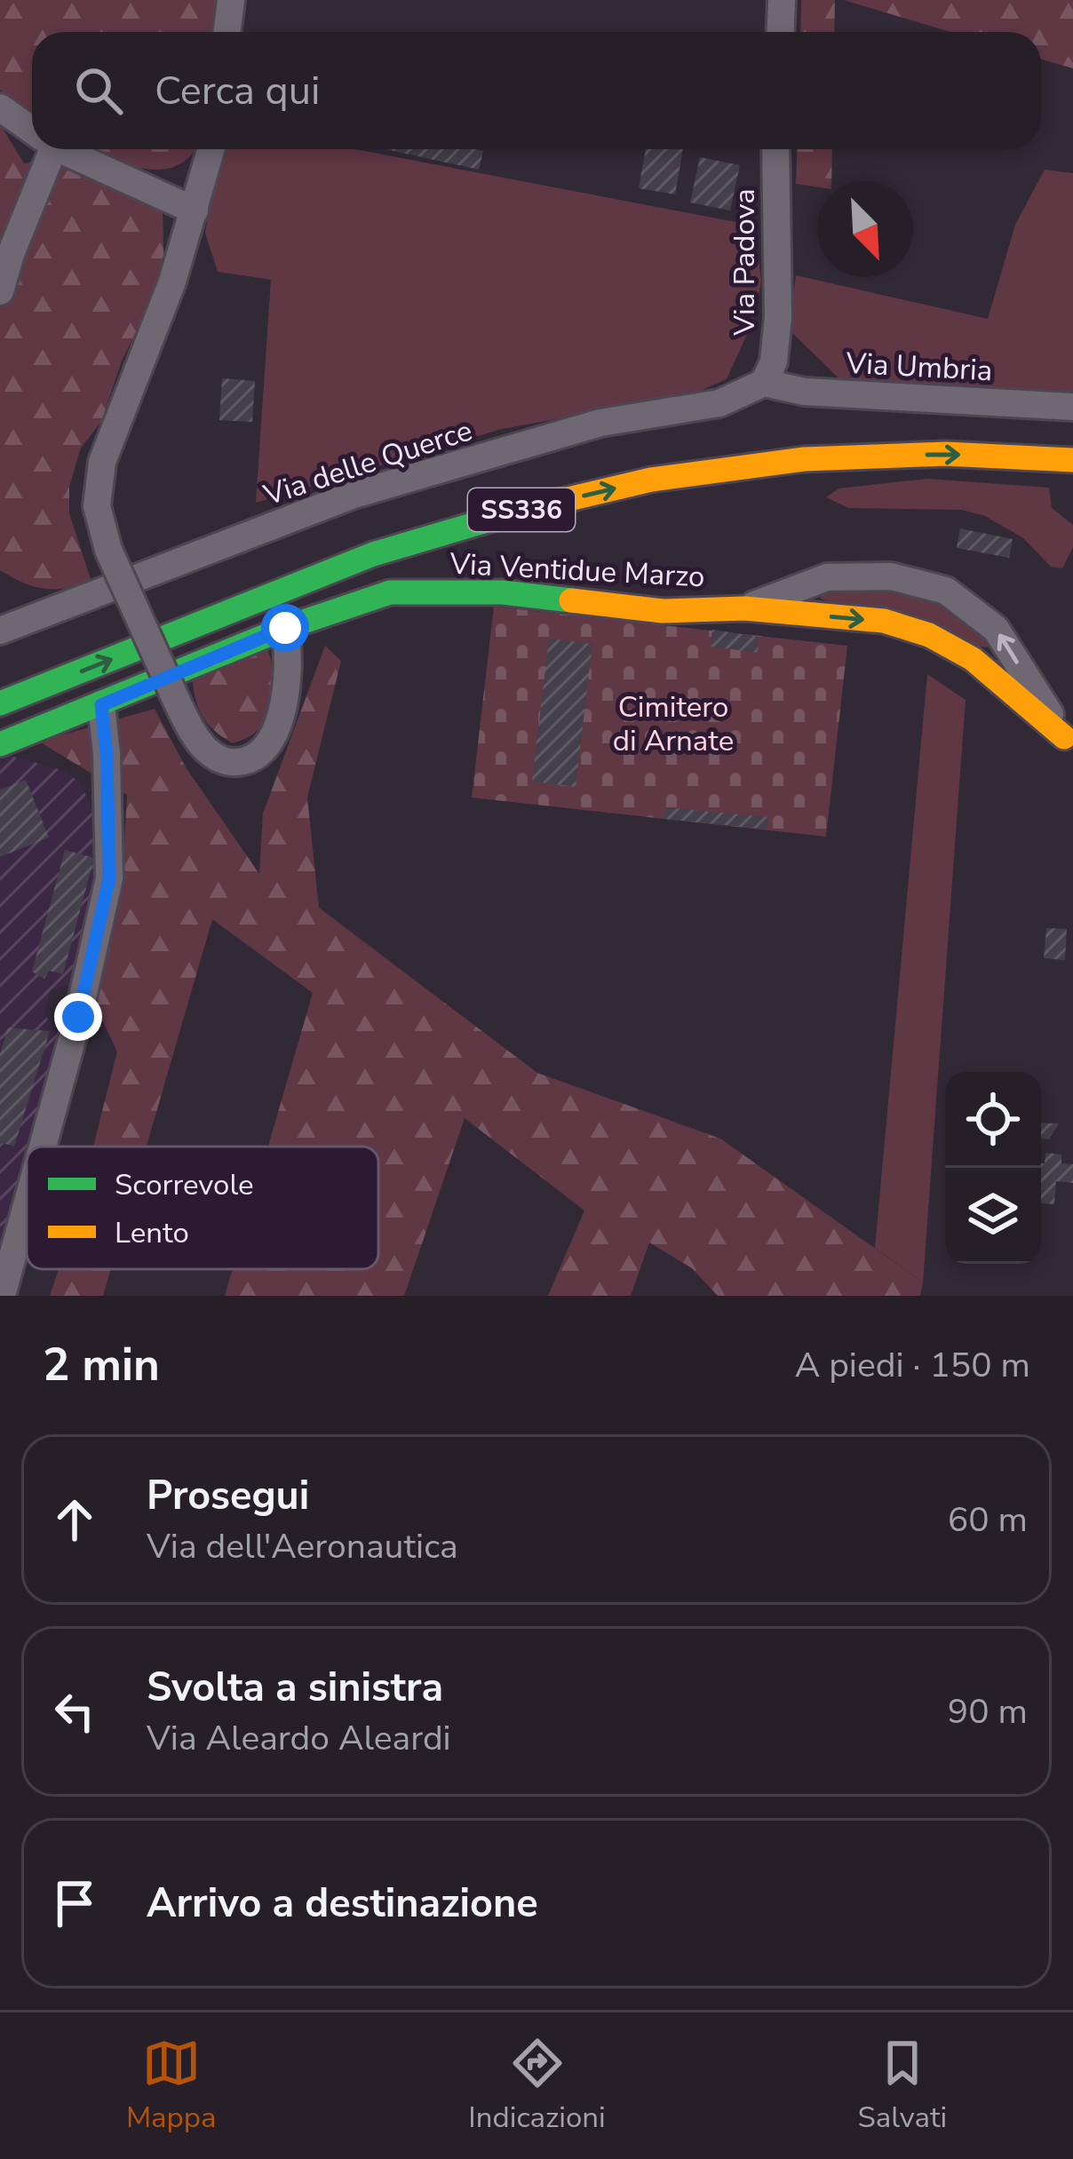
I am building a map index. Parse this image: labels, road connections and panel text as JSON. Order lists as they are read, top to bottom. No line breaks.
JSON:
{"streets":{"main road":["SS336","Via Ventidue Marzo"],"street":["Via Padova","Via Umbria","Via delle Querce"]},"crossings":[["Via Padova","Via Umbria"],["Via Padova","Via delle Querce"],["Via Umbria","Via delle Querce"]],"parks":["Cimitero di Arnate"],"legend":["Scorrevole","Lento"],"north":"bottom right","page":{"search":"Cerca qui","heading":["2 min","A piedi · 150 m"],"list":[["Prosegui","Via dell'Aeronautica","60 m"],["Svolta a sinistra","Via Aleardo Aleardi","90 m"],"Arrivo a destinazione"],"nav":["Mappa","Indicazioni","Salvati"]}}
